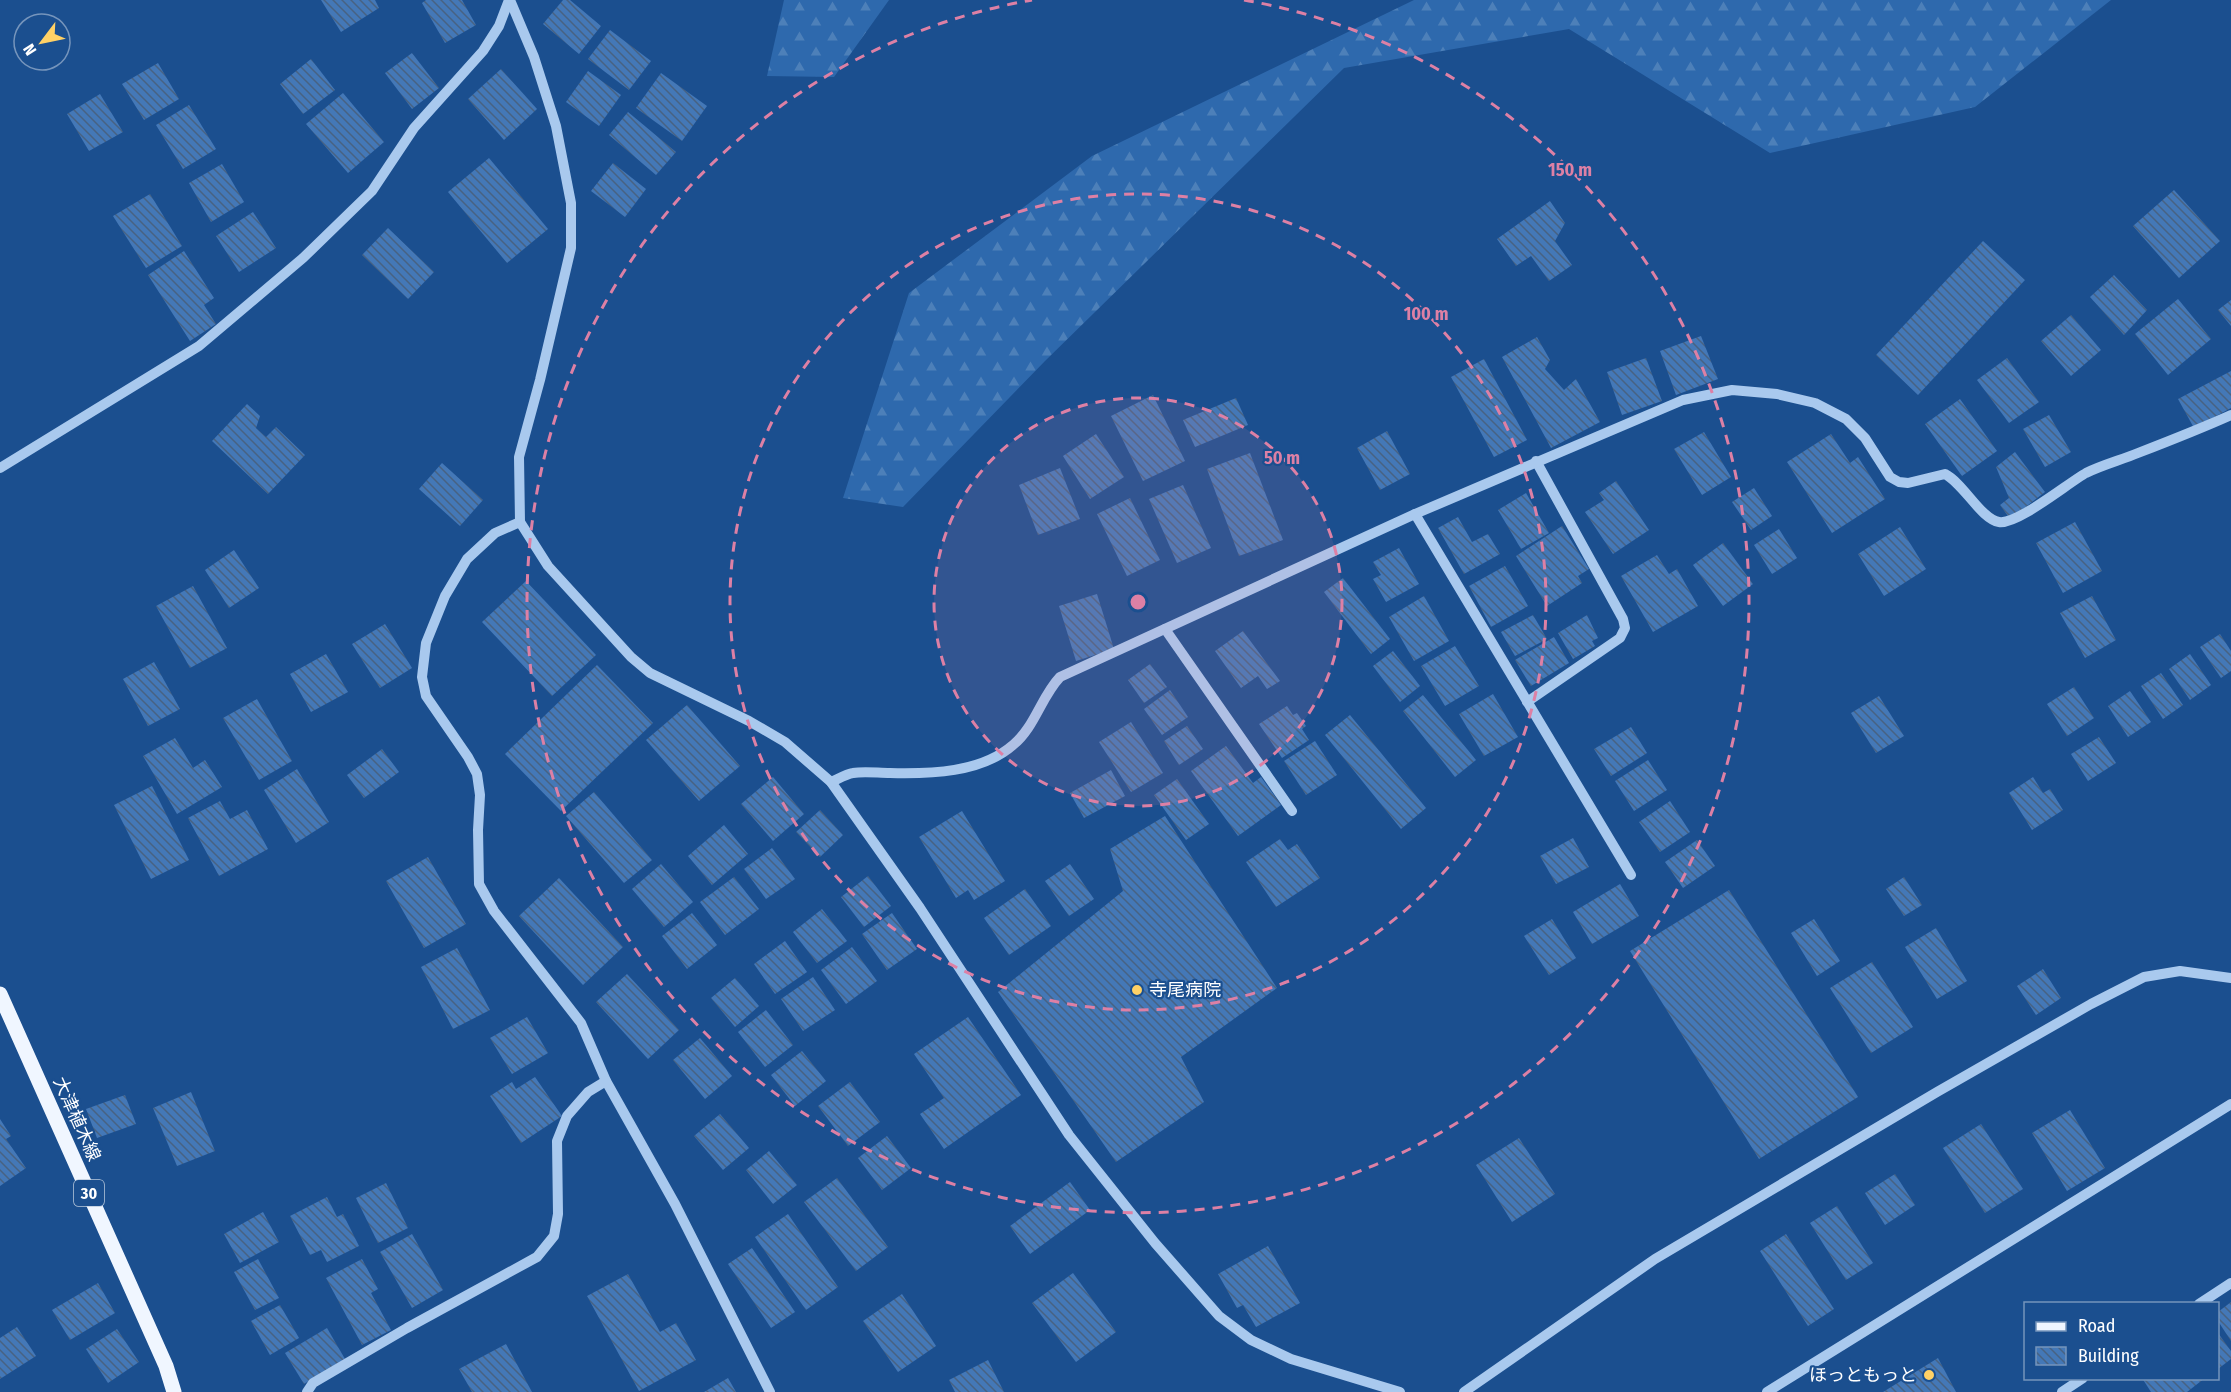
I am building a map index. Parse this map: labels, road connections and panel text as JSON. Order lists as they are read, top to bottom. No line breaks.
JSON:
{"streets":{"main road":["大津植木線","30"]},"places":["寺尾病院","ほっともっと"],"legend":["Road","Building"],"north":"bottom left","rings":["150 m","100 m","50 m"]}
